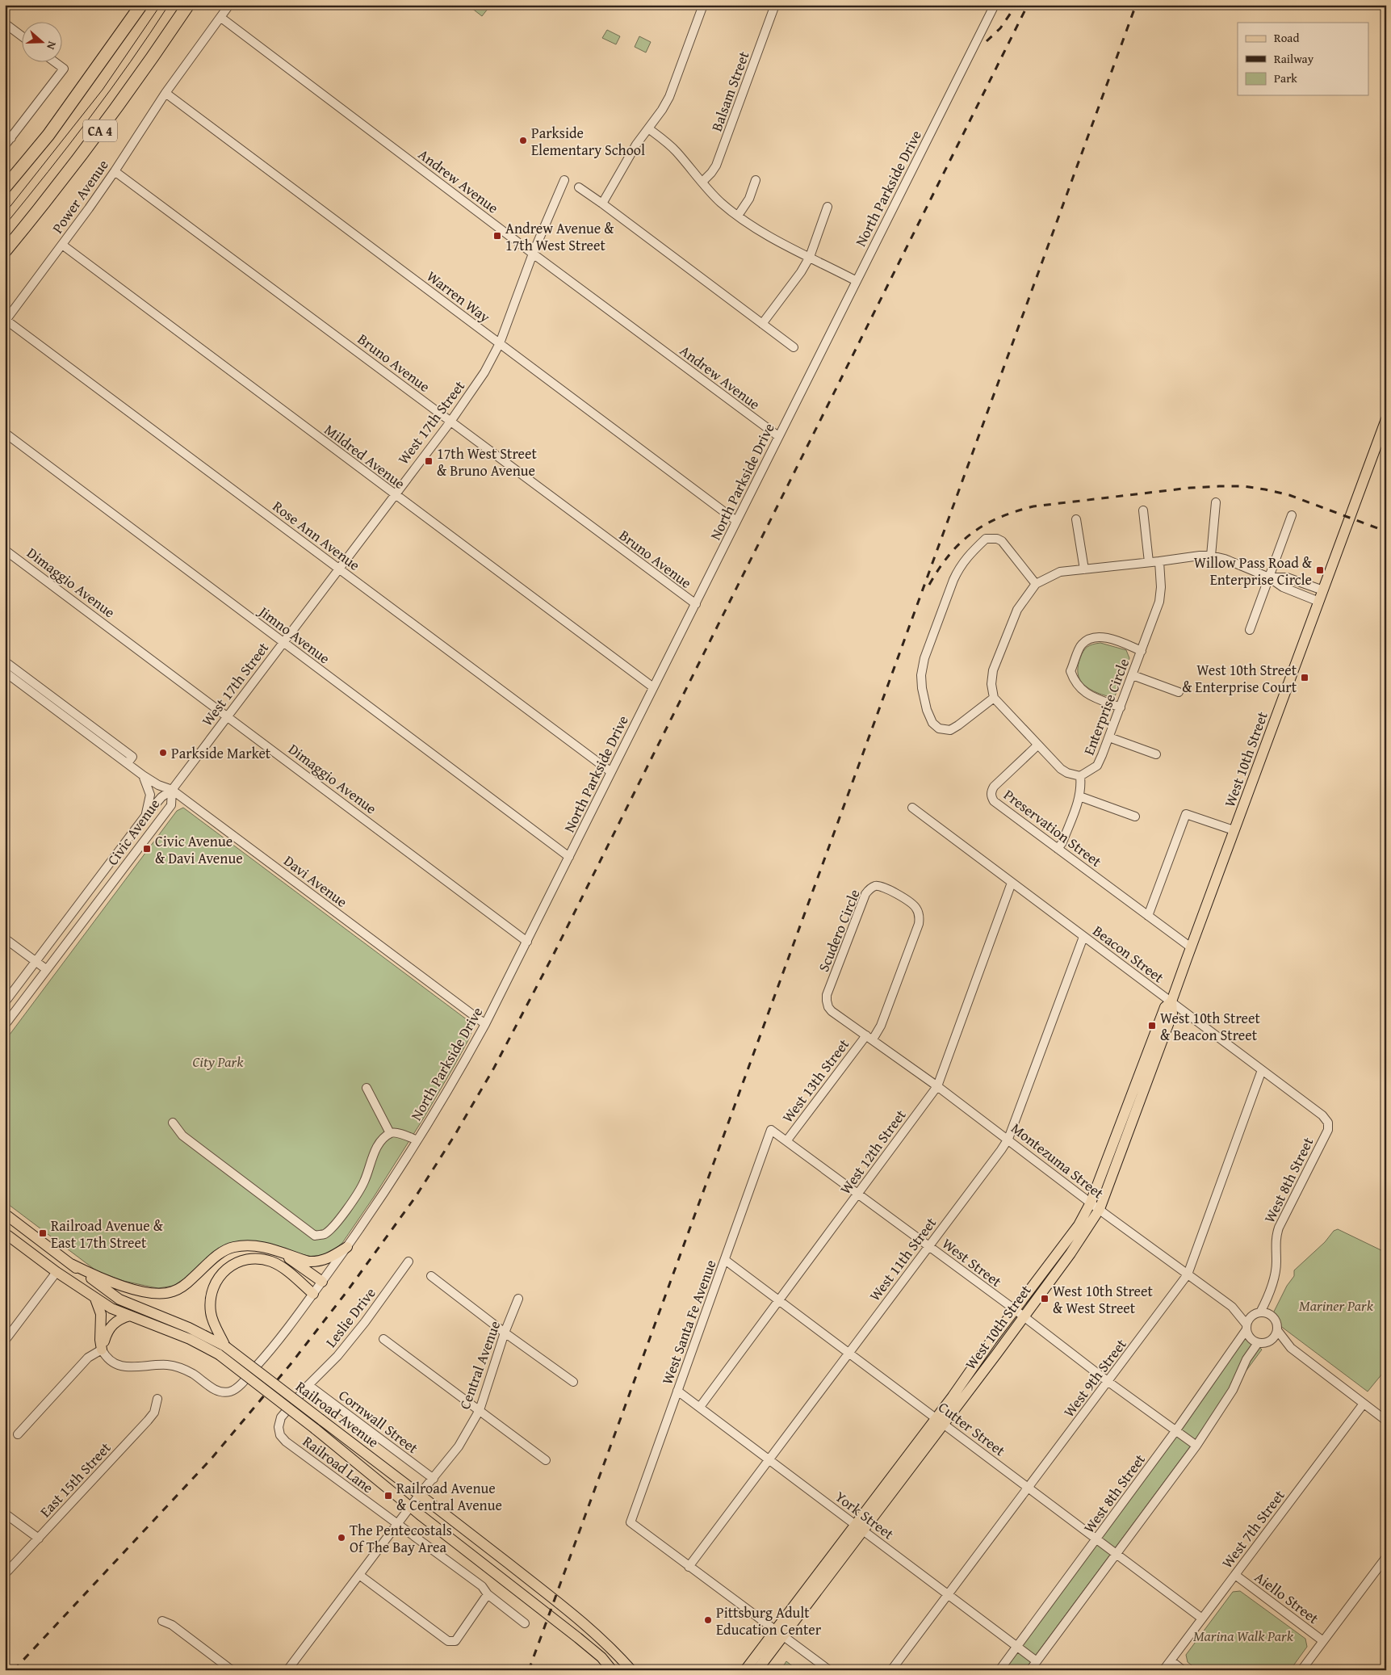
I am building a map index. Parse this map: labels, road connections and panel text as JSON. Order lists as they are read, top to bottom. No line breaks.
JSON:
{"streets":{"highway":["CA 4"],"main road":["West 10th Street","Railroad Avenue"],"street":["Balsam Street","Andrew Avenue","North Parkside Drive","Power Avenue","Warren Way","Bruno Avenue","West 17th Street","Mildred Avenue","Rose Ann Avenue","Dimaggio Avenue","Jimno Avenue","Enterprise Circle","Preservation Street","Civic Avenue","Davi Avenue","Scudero Circle","Beacon Street","West 13th Street","West 12th Street","Montezuma Street","West 8th Street","West 11th Street","West Street","Leslie Drive","West Santa Fe Avenue","Central Avenue","West 9th Street","Cornwall Street","Cutter Street","Railroad Lane","East 15th Street","York Street","West 7th Street","Aiello Street"]},"crossings":[["Andrew Avenue","North Parkside Drive"],["Andrew Avenue","Power Avenue"],["Andrew Avenue","West 17th Street"],["North Parkside Drive","Warren Way"],["North Parkside Drive","Bruno Avenue"],["North Parkside Drive","Mildred Avenue"],["North Parkside Drive","Rose Ann Avenue"],["North Parkside Drive","Dimaggio Avenue"],["North Parkside Drive","Jimno Avenue"],["North Parkside Drive","Davi Avenue"],["Power Avenue","Warren Way"],["Power Avenue","Bruno Avenue"],["Power Avenue","Mildred Avenue"],["Power Avenue","Rose Ann Avenue"],["Warren Way","West 17th Street"],["Bruno Avenue","West 17th Street"],["West 17th Street","Mildred Avenue"],["West 17th Street","Rose Ann Avenue"],["West 17th Street","Dimaggio Avenue"],["West 17th Street","Jimno Avenue"],["West 17th Street","Civic Avenue"],["West 17th Street","Davi Avenue"],["West 10th Street","Preservation Street"],["West 10th Street","Beacon Street"],["West 10th Street","Montezuma Street"],["West 10th Street","West Street"],["West 10th Street","Cutter Street"],["West 10th Street","York Street"],["Civic Avenue","Davi Avenue"],["Scudero Circle","West 13th Street"],["Scudero Circle","Montezuma Street"],["Beacon Street","West 12th Street"],["Beacon Street","West 8th Street"],["Beacon Street","West 11th Street"],["Beacon Street","West 9th Street"],["West 13th Street","Montezuma Street"],["West 13th Street","West Street"],["West 12th Street","Montezuma Street"],["West 12th Street","West Street"],["West 12th Street","Cutter Street"],["West 12th Street","York Street"],["Montezuma Street","West 8th Street"],["Montezuma Street","West 11th Street"],["Montezuma Street","West 9th Street"],["West 8th Street","West Street"],["West 8th Street","Cutter Street"],["West 8th Street","York Street"],["West 11th Street","West Street"],["West 11th Street","West Santa Fe Avenue"],["West 11th Street","Cutter Street"],["West 11th Street","York Street"],["West Street","West Santa Fe Avenue"],["West Street","West 9th Street"],["Leslie Drive","Cornwall Street"],["Leslie Drive","Railroad Lane"],["West Santa Fe Avenue","Cutter Street"],["West Santa Fe Avenue","York Street"],["Central Avenue","Railroad Avenue"],["Central Avenue","Cornwall Street"],["Central Avenue","Railroad Lane"],["West 9th Street","Cutter Street"],["West 9th Street","York Street"],["Cornwall Street","Railroad Lane"],["Cutter Street","West 7th Street"],["West 7th Street","Aiello Street"]],"parks":["City Park","Mariner Park","Marina Walk Park"],"places":{"other":["Parkside Elementary School","Parkside Market","The Pentecostals Of The Bay Area","Pittsburg Adult Education Center"],"transit":["Andrew Avenue & 17th West Street","17th West Street & Bruno Avenue","Willow Pass Road & Enterprise Circle","West 10th Street & Enterprise Court","Civic Avenue & Davi Avenue","West 10th Street & Beacon Street","Railroad Avenue & East 17th Street","West 10th Street & West Street","Railroad Avenue & Central Avenue"]},"legend":["Road","Railway","Park"],"north":"right"}
